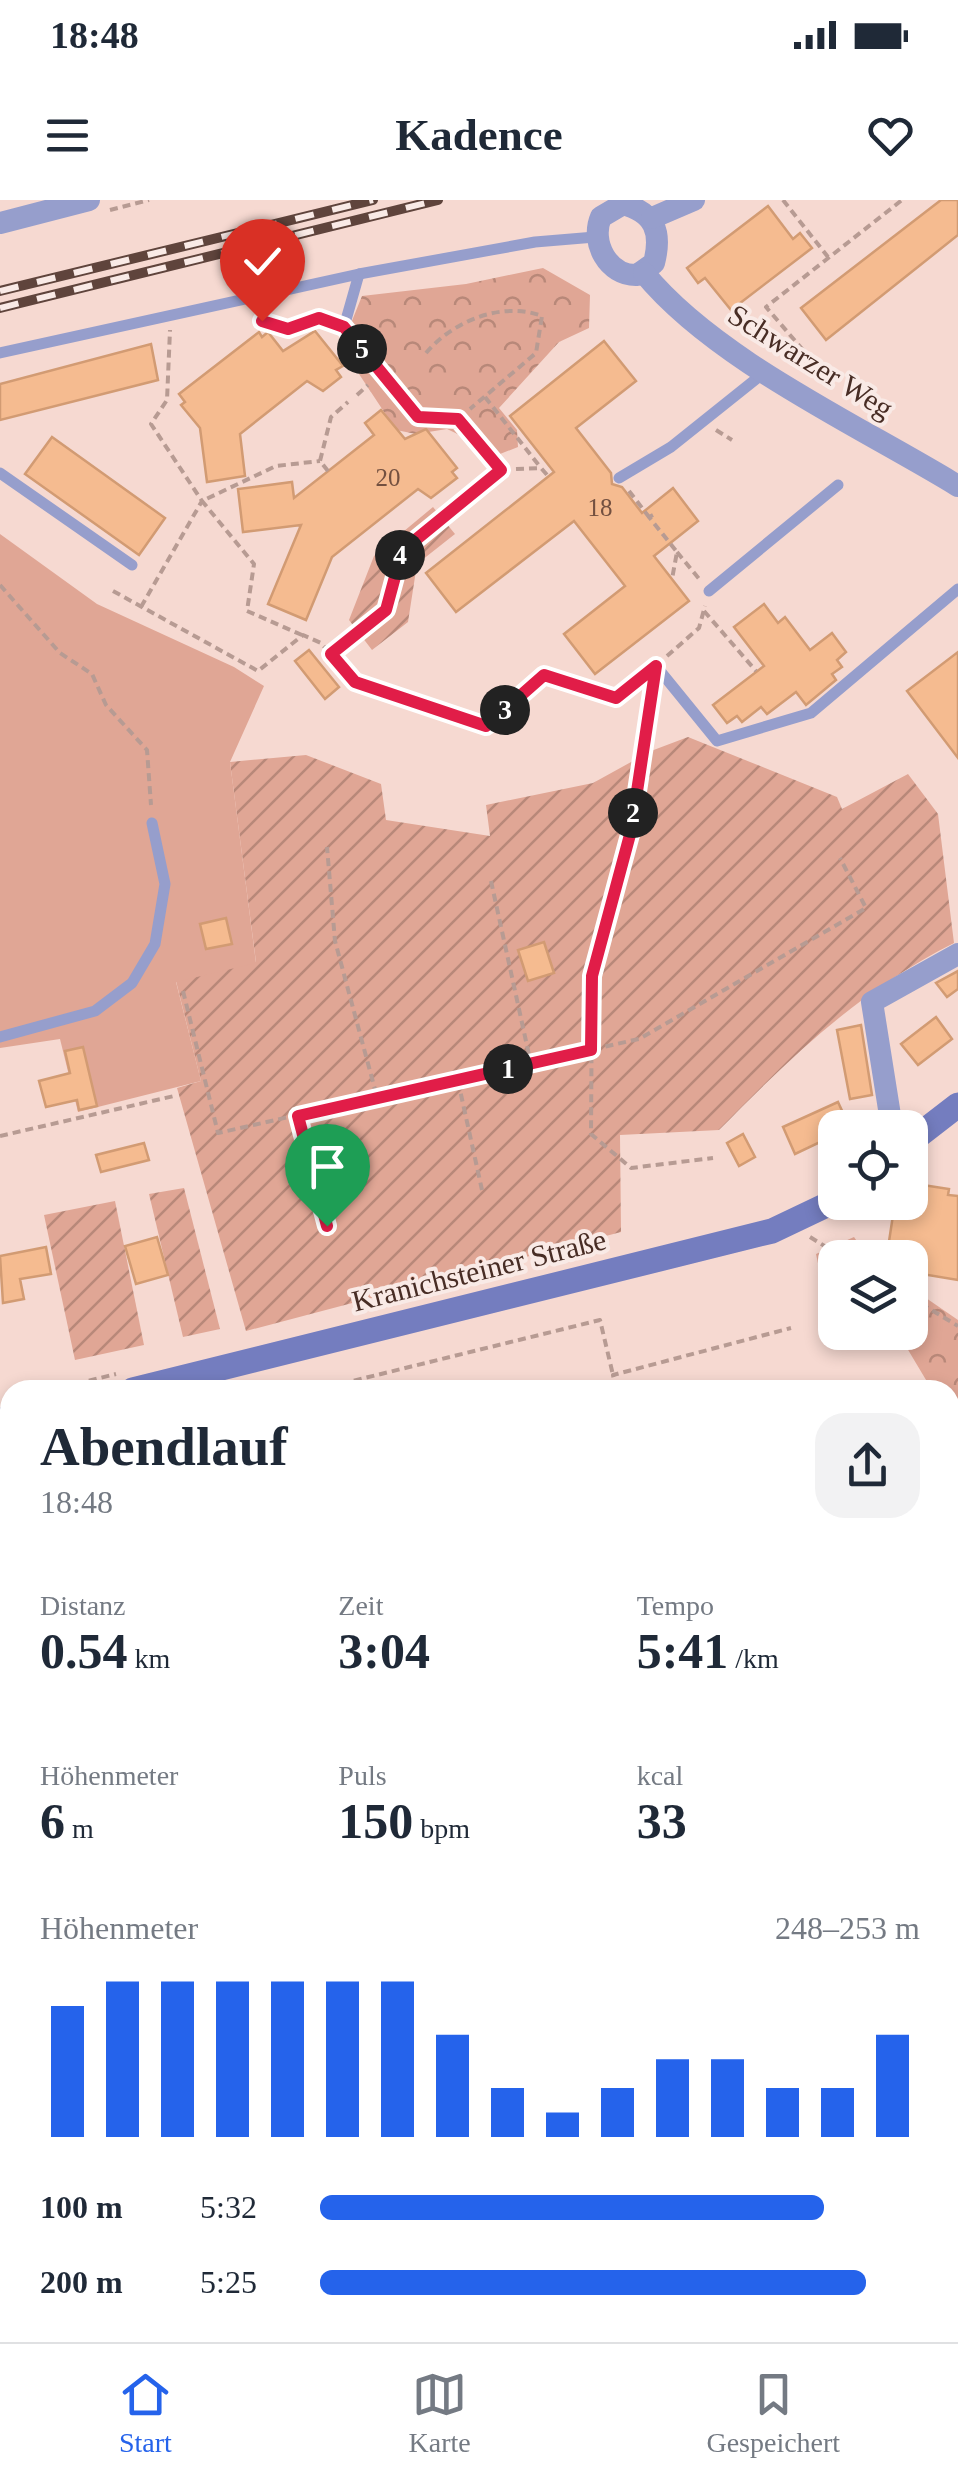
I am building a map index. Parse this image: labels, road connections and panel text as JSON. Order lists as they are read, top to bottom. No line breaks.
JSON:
{"streets":{"main road":["Kranichsteiner Straße"],"street":["Schwarzer Weg"]},"house_numbers":["20","18"],"page":{"status":"18:48","header":"Kadence","pins":["5","4","3","2","1"],"heading":["Abendlauf","18:48"],"stats":[["Distanz","0.54 km"],["Zeit","3:04"],["Tempo","5:41 /km"],["Höhenmeter","6 m"],["Puls","150 bpm"],["kcal","33"]],"chart":["Höhenmeter","248–253 m"],"list":[{"name":"100 m","note":"5:32"},{"name":"200 m","note":"5:25"}],"tabs":["Start","Karte","Gespeichert"]}}
